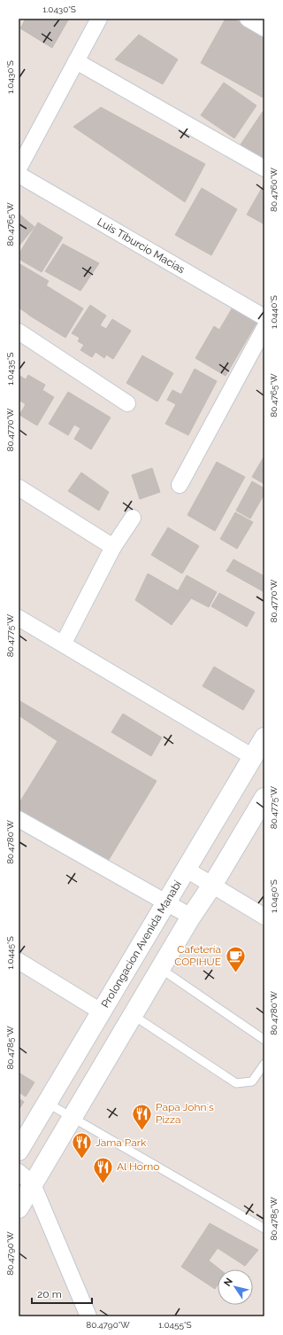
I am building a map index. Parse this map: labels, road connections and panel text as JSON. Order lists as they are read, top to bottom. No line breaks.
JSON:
{"streets":{"main road":["Prolongacion Avenida Manabí"],"street":["Luis Tiburcio Macias"]},"places":{"cafe":["Cafetería COPIHUE"],"restaurant":["Papa John´s Pizza","Jama Park","Al Horno"]},"scale_bar":"20 m","north":"top left","coordinates":["1.0430°S","80.4760°W","80.4765°W","1.0440°S","1.0435°S","80.4770°W","80.4775°W","80.4780°W","1.0450°S","1.0445°S","80.4785°W","80.4790°W","1.0455°S"]}
